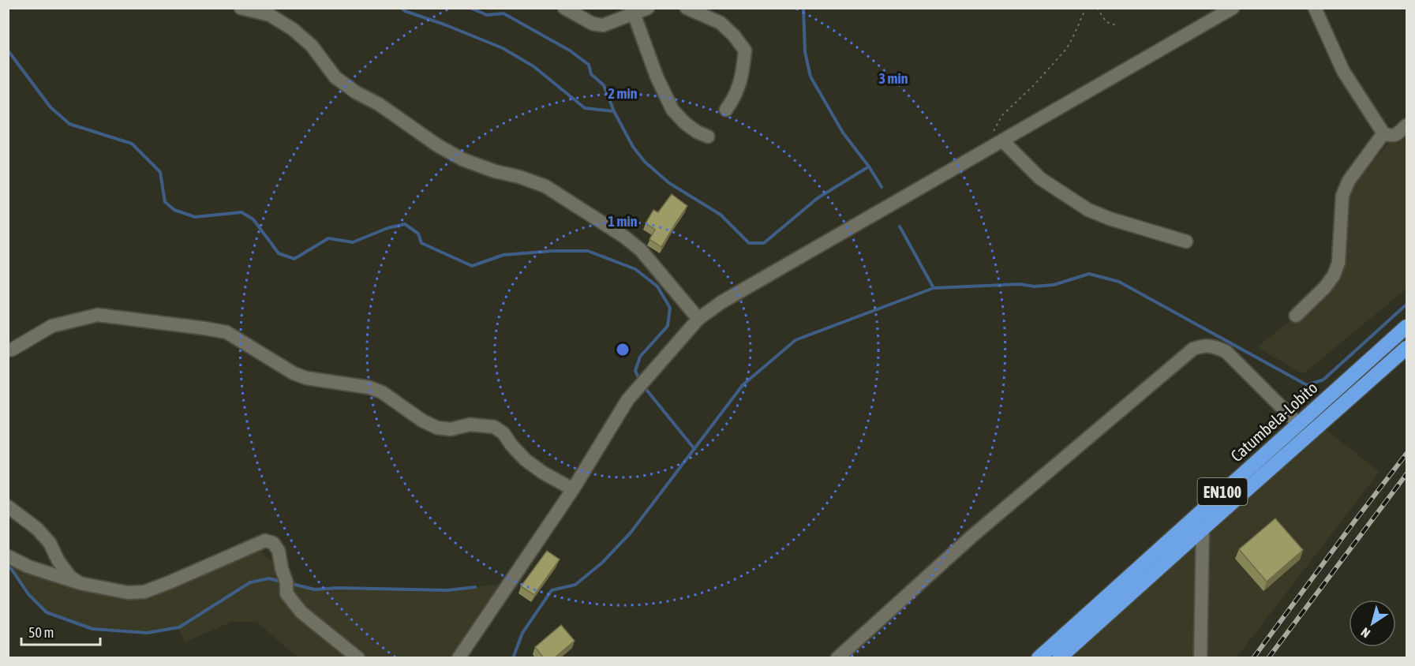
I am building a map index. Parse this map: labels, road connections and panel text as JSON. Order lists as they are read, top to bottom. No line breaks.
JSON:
{"streets":{"highway":["Catumbela-Lobito","EN100"]},"scale_bar":"50 m","north":"bottom left","rings":["3 min","2 min","1 min"]}
